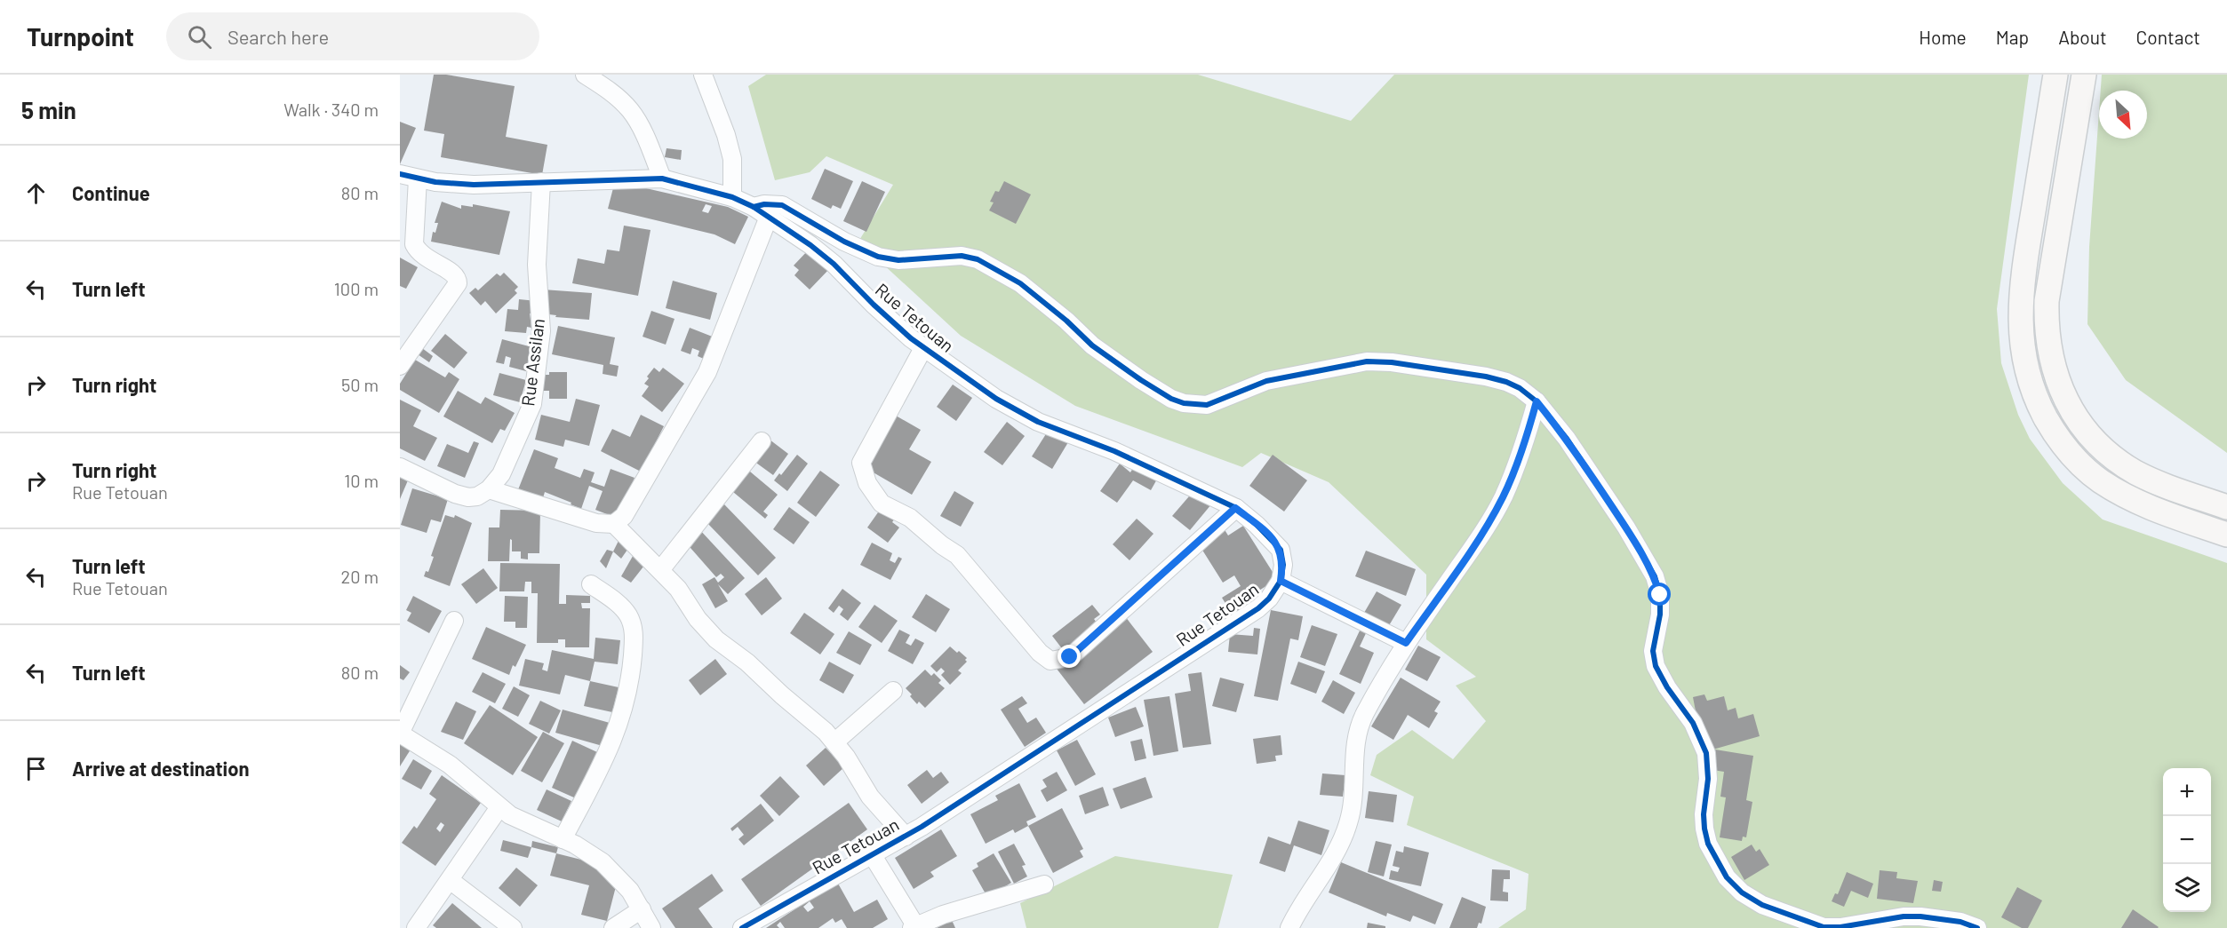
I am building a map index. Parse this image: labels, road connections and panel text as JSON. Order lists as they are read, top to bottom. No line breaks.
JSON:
{"streets":{"street":["Rue Tetouan","Rue Assilan"]},"crossings":[["Rue Tetouan","Rue Assilan"]],"north":"bottom right","page":{"header":"Turnpoint","search":"Search here","nav":["Home","Map","About","Contact"],"heading":["5 min","Walk · 340 m"],"list":[["Continue","80 m"],["Turn left","100 m"],["Turn right","50 m"],["Turn right","Rue Tetouan","10 m"],["Turn left","Rue Tetouan","20 m"],["Turn left","80 m"],"Arrive at destination"],"map_buttons":["+","−"]}}
